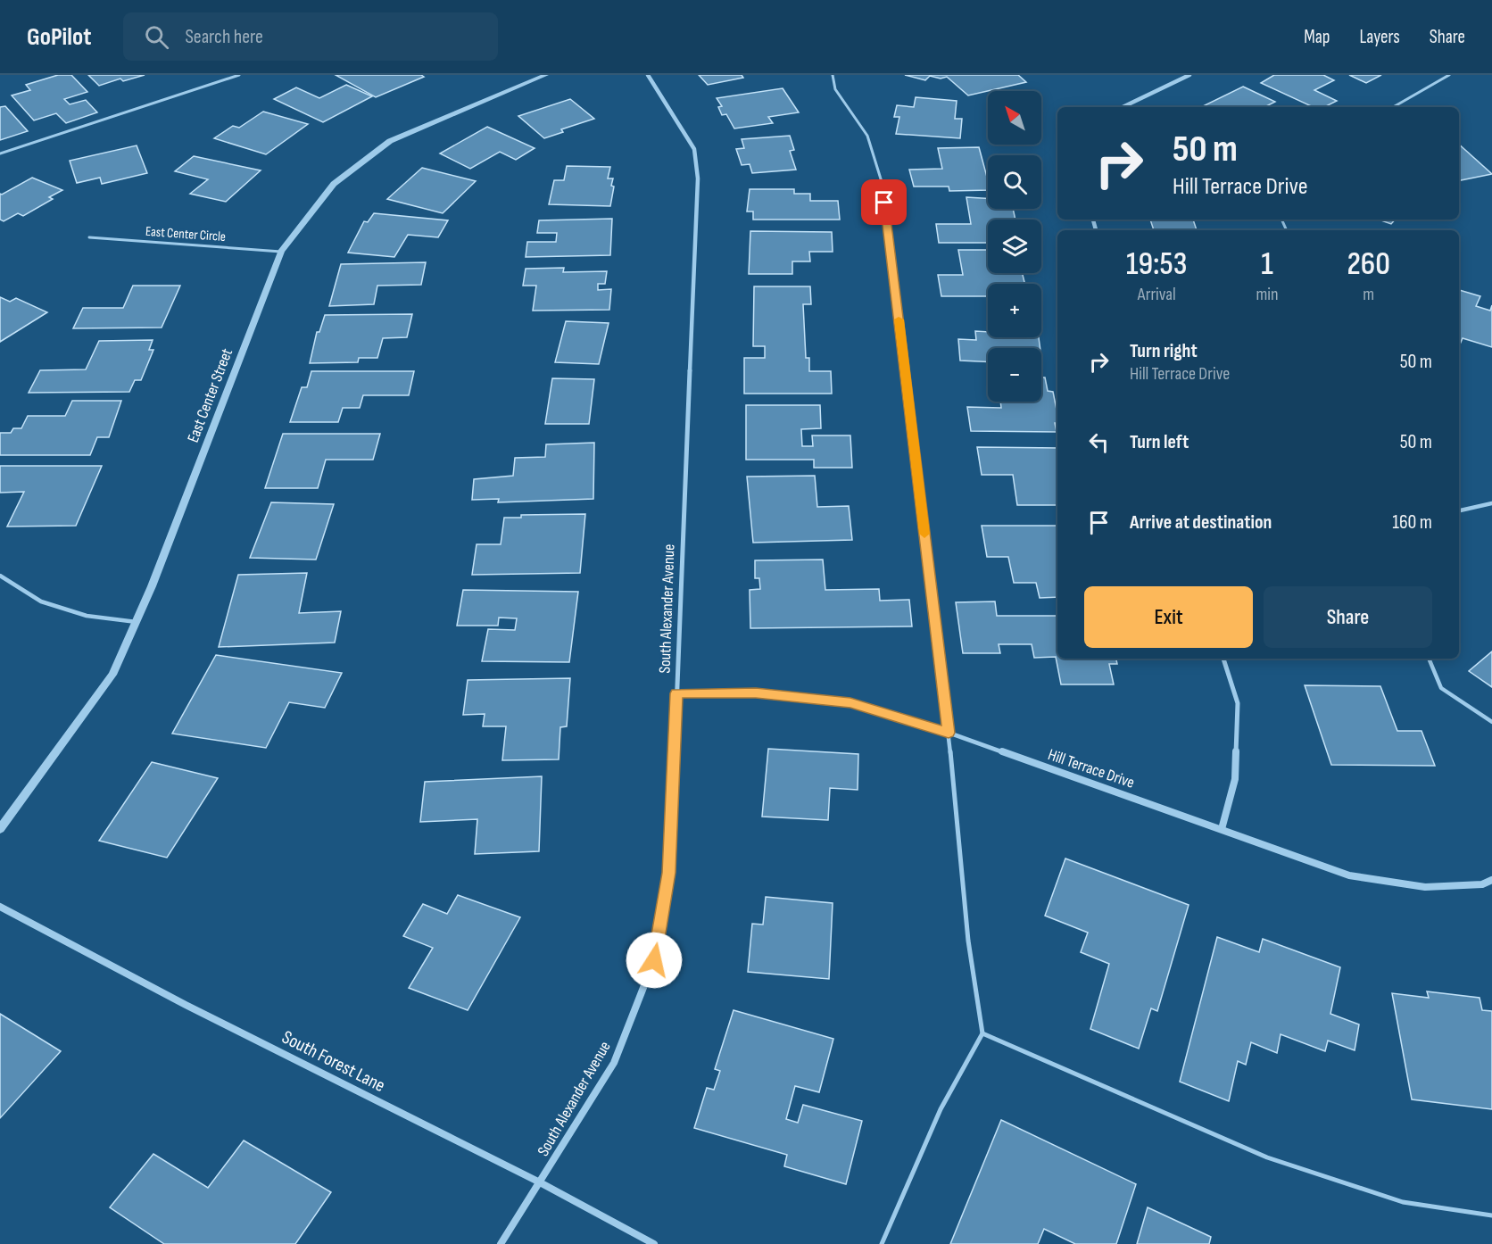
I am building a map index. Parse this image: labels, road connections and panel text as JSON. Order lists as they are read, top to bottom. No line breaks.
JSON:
{"streets":{"street":["East Center Street","South Alexander Avenue","Hill Terrace Drive","South Forest Lane"],"lane":["East Center Circle"]},"crossings":[["East Center Circle","East Center Street"],["South Alexander Avenue","Hill Terrace Drive"],["South Alexander Avenue","South Forest Lane"]],"north":"top left","page":{"header":"GoPilot","search":"Search here","nav":["Map","Layers","Share"],"map_buttons":["+","−"],"turn":["50 m","Hill Terrace Drive"],"eta":["19:53","Arrival","1","min","260","m"],"list":[{"name":"Turn right","note":"Hill Terrace Drive","value":"50 m"},{"name":"Turn left","value":"50 m"},{"name":"Arrive at destination","value":"160 m"}],"buttons":["Exit","Share"]}}
